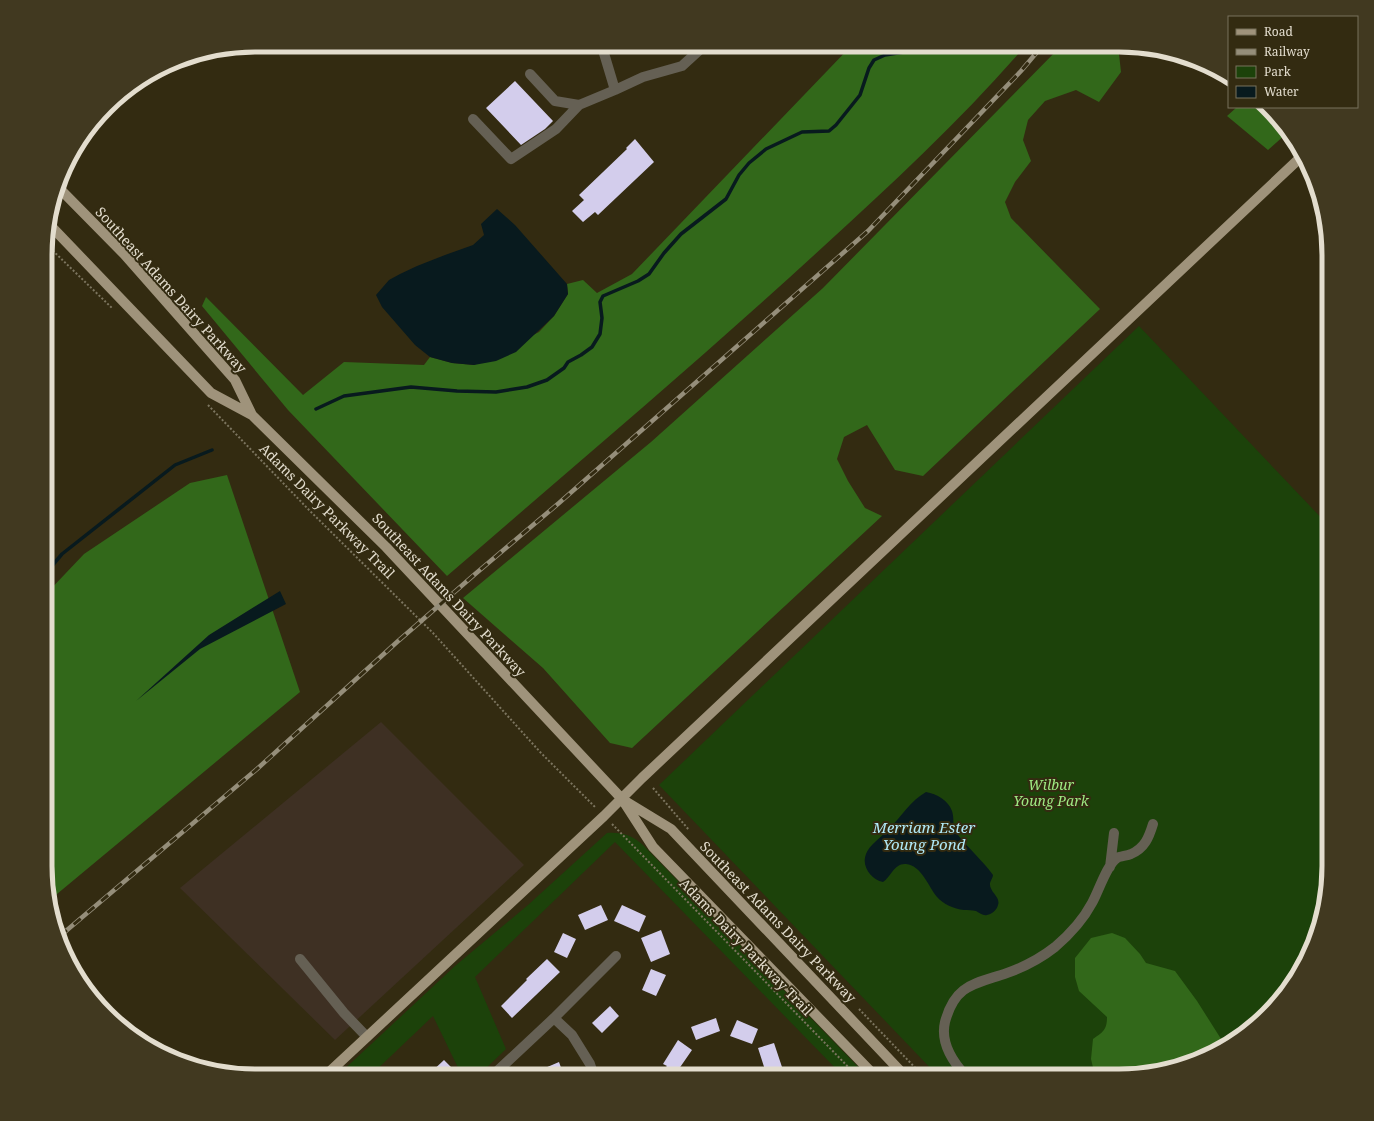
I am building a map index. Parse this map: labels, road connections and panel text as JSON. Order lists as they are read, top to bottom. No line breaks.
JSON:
{"streets":{"main road":["Southeast Adams Dairy Parkway"],"path":["Adams Dairy Parkway Trail"]},"water":["Merriam Ester Young Pond"],"parks":["Wilbur Young Park"],"legend":["Road","Railway","Park","Water"]}
